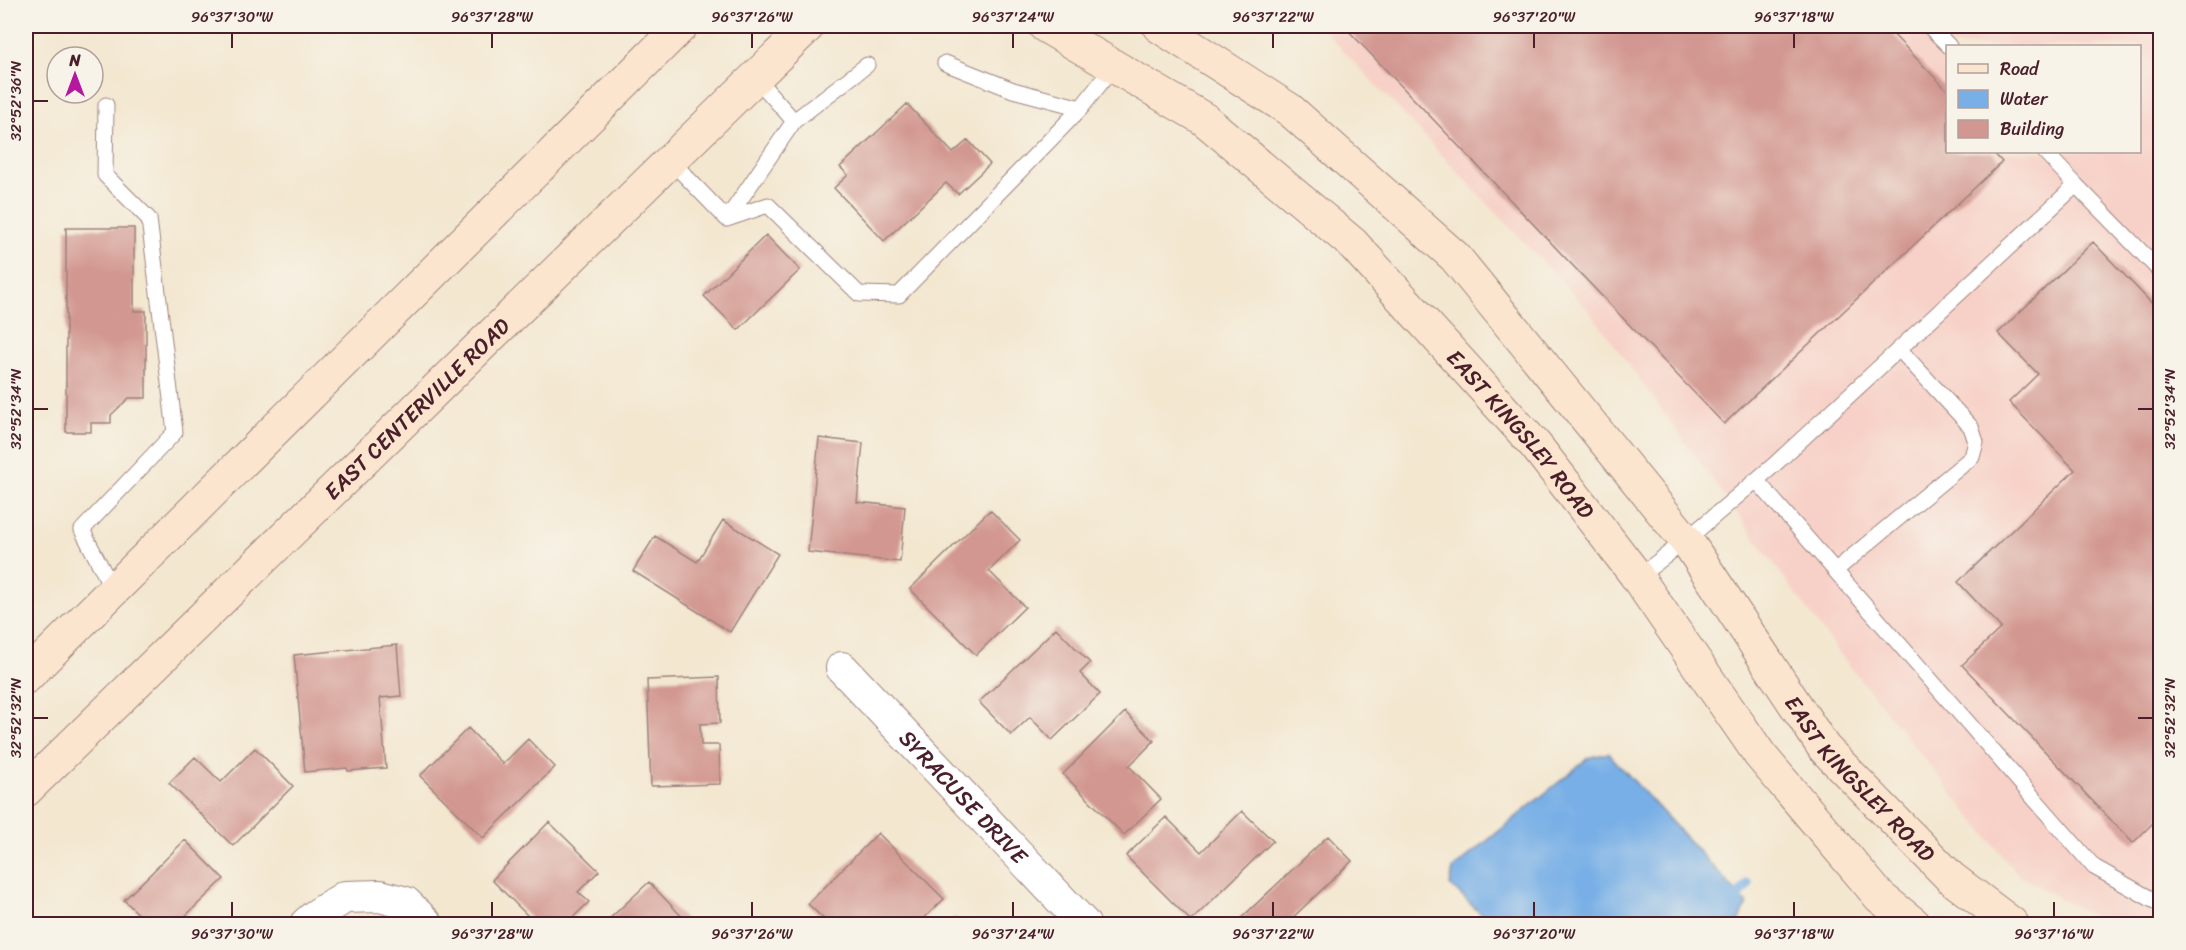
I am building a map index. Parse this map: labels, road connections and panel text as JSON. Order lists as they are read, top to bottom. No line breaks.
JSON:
{"streets":{"main road":["EAST CENTERVILLE ROAD","EAST KINGSLEY ROAD"],"street":["SYRACUSE DRIVE"]},"legend":["Road","Water","Building"],"north":"top","coordinates":["96°37'30\"W","96°37'28\"W","96°37'26\"W","96°37'24\"W","96°37'22\"W","96°37'20\"W","96°37'18\"W","32°52'36\"N","32°52'34\"N","32°52'32\"N","96°37'16\"W"]}
